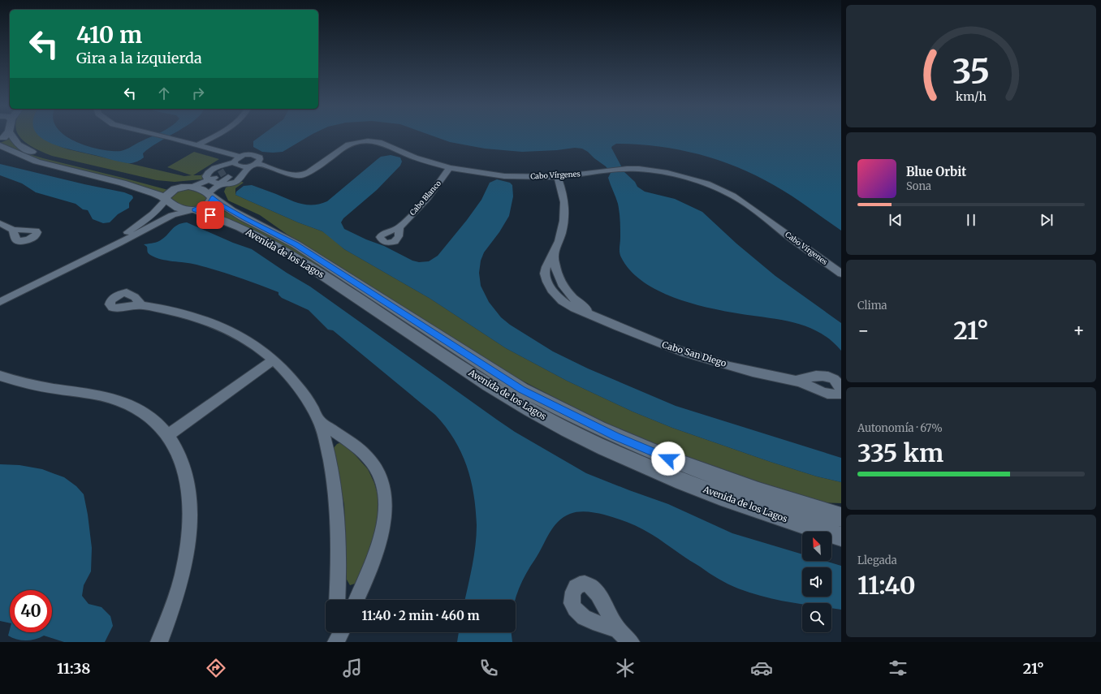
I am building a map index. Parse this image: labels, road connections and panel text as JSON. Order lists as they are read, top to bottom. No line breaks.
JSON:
{"streets":{"street":["Cabo Vírgenes","Cabo Blanco","Avenida de los Lagos","Cabo San Diego"]},"crossings":[["Cabo Vírgenes","Cabo Blanco"],["Cabo Vírgenes","Cabo San Diego"]],"north":"top left","page":{"turn":["410 m","Gira a la izquierda"],"song":["Blue Orbit","Sona"],"tile":["Clima",["Autonomía · 67%","335 km"],["Llegada","11:40"]],"heat":["−","21°","+"],"limit":"40","trip":"11:40 · 2 min · 460 m","tabs":["11:38","21°"],"gauge":["35","km/h"]}}
